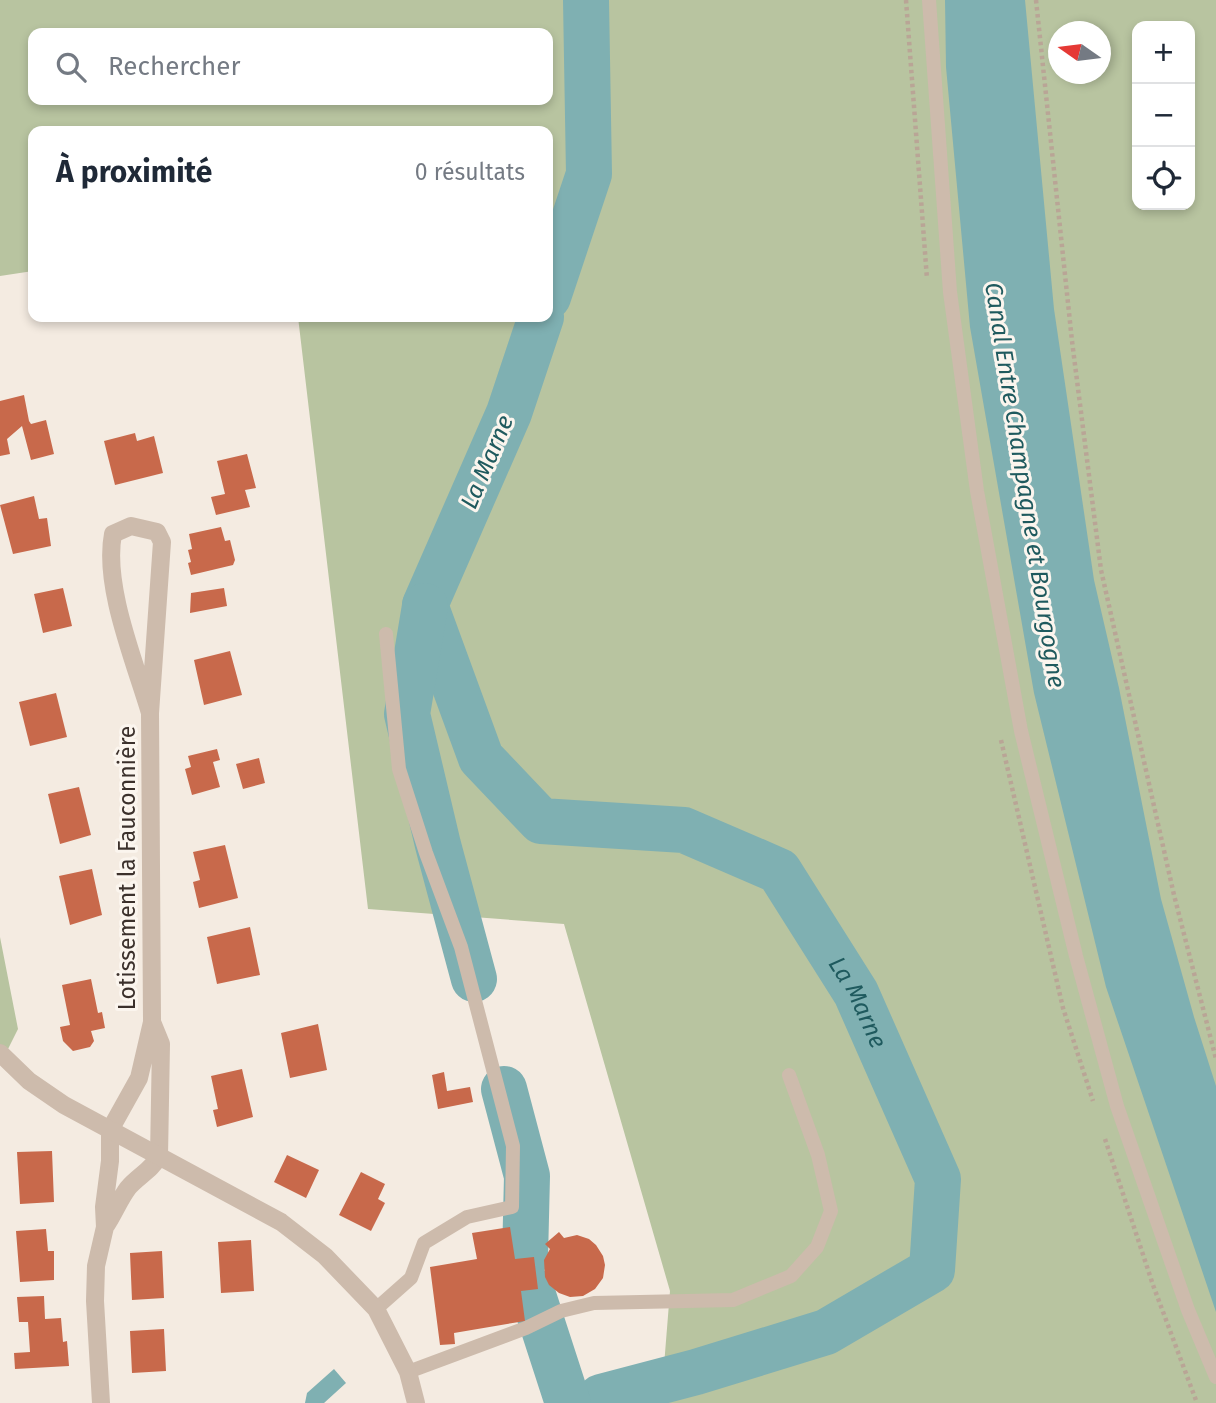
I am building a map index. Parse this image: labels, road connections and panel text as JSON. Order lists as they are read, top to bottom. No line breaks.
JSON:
{"streets":{"street":["Lotissement la Fauconnière"]},"water":["La Marne","Canal Entre Champagne et Bourgogne"],"north":"left","page":{"map_buttons":["+","−"],"search":"Rechercher","heading":["À proximité","0 résultats"]}}
